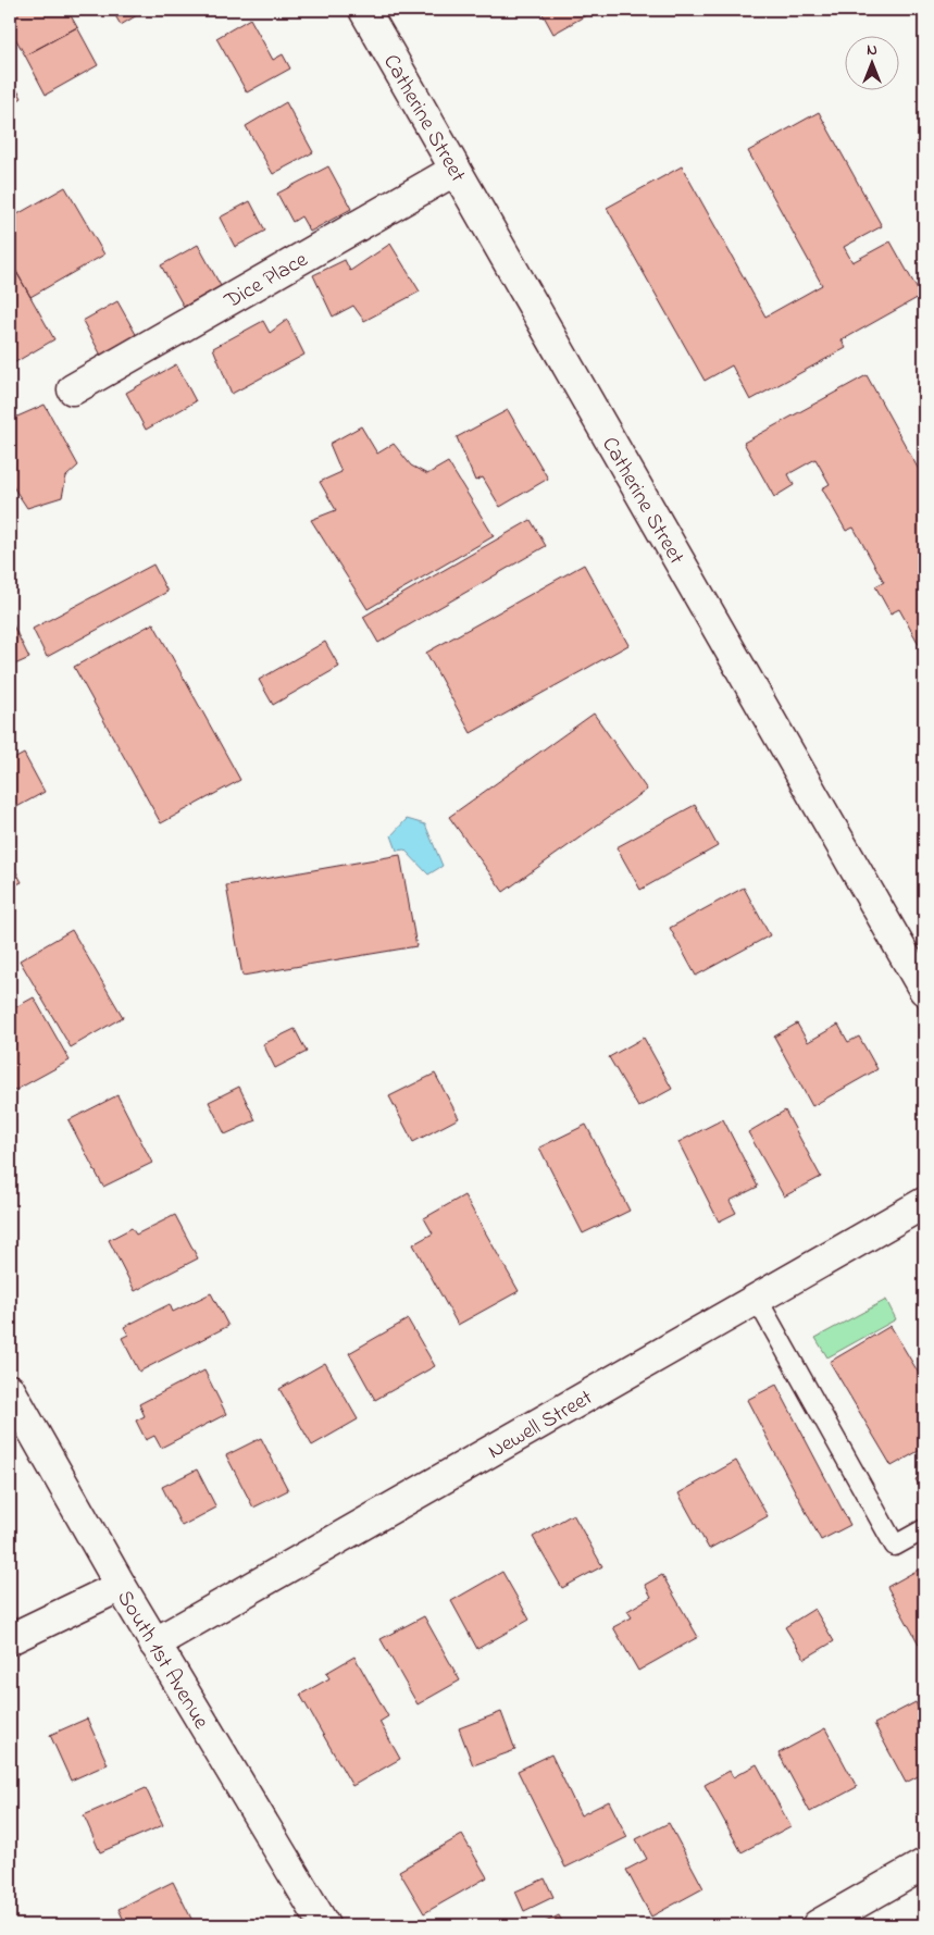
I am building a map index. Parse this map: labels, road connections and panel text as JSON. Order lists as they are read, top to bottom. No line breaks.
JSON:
{"streets":{"street":["Catherine Street","Dice Place","Newell Street","South 1st Avenue"]},"crossings":[["Catherine Street","Dice Place"],["Newell Street","South 1st Avenue"]],"north":"top"}
